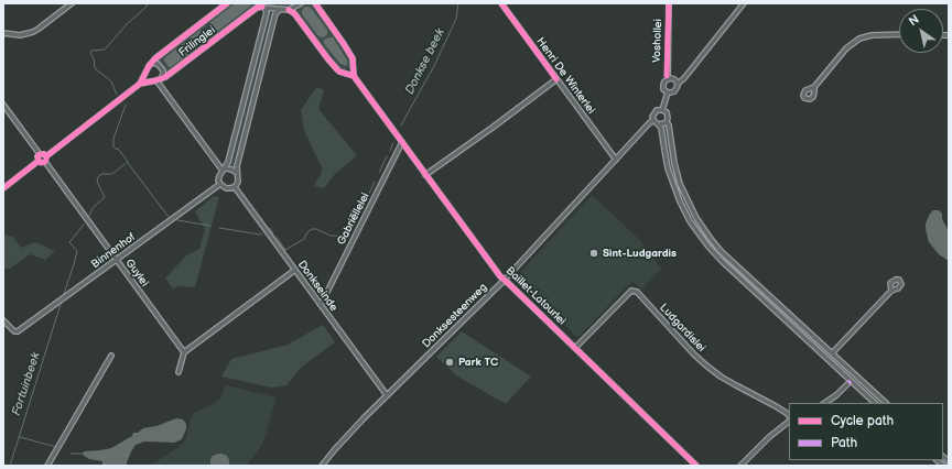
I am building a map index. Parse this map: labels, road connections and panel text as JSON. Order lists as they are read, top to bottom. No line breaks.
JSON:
{"streets":{"street":["Voshollei","Frilinglei","Henri De Winterlei","Gabriëllelei","Binnenhof","Guylei","Donkseinde","Baillet-Latourlei","Donksesteenweg","Ludgardislei"]},"crossings":[["Voshollei","Donksesteenweg"],["Frilinglei","Guylei"],["Henri De Winterlei","Donksesteenweg"],["Gabriëllelei","Donkseinde"],["Gabriëllelei","Baillet-Latourlei"],["Binnenhof","Guylei"],["Binnenhof","Donkseinde"],["Donkseinde","Donksesteenweg"],["Baillet-Latourlei","Donksesteenweg"],["Baillet-Latourlei","Ludgardislei"]],"water":["Donkse beek","Fortuinbeek"],"places":["Sint-Ludgardis","Park TC"],"legend":["Cycle path","Path"],"north":"top left"}
